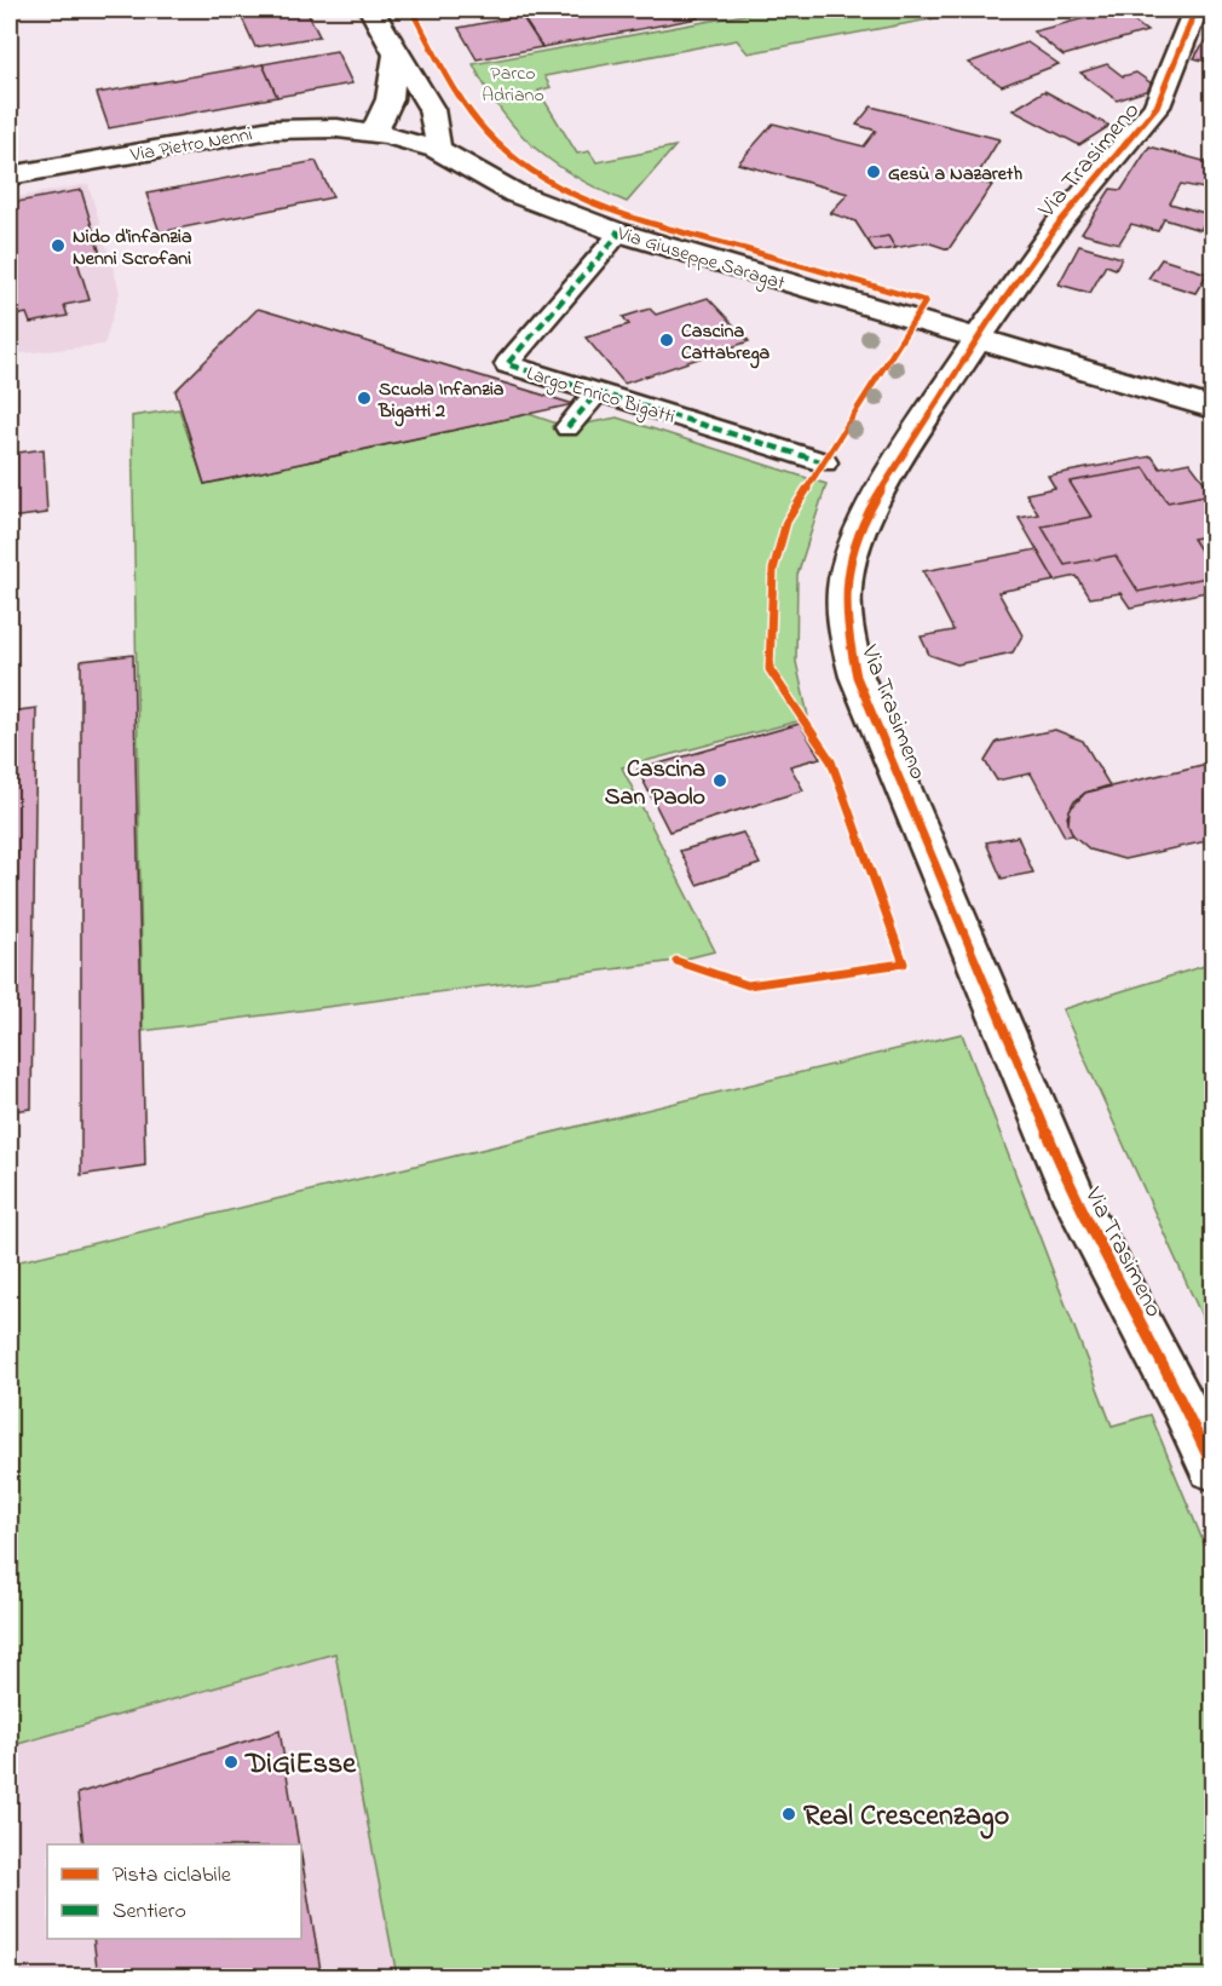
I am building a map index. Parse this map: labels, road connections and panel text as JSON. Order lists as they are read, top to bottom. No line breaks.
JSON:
{"streets":{"street":["Via Pietro Nenni","Via Trasimeno","Via Giuseppe Saragat","Largo Enrico Bigatti"]},"crossings":[["Via Pietro Nenni","Via Giuseppe Saragat"],["Via Trasimeno","Via Giuseppe Saragat"],["Via Giuseppe Saragat","Largo Enrico Bigatti"]],"parks":["Parco Adriano"],"places":["Gesù a Nazareth","Nido d'infanzia Nenni Scrofani","Cascina Cattabrega","Scuola Infanzia Bigatti 2","Cascina San Paolo","DiGiEsse","Real Crescenzago"],"legend":["Pista ciclabile","Sentiero"]}
